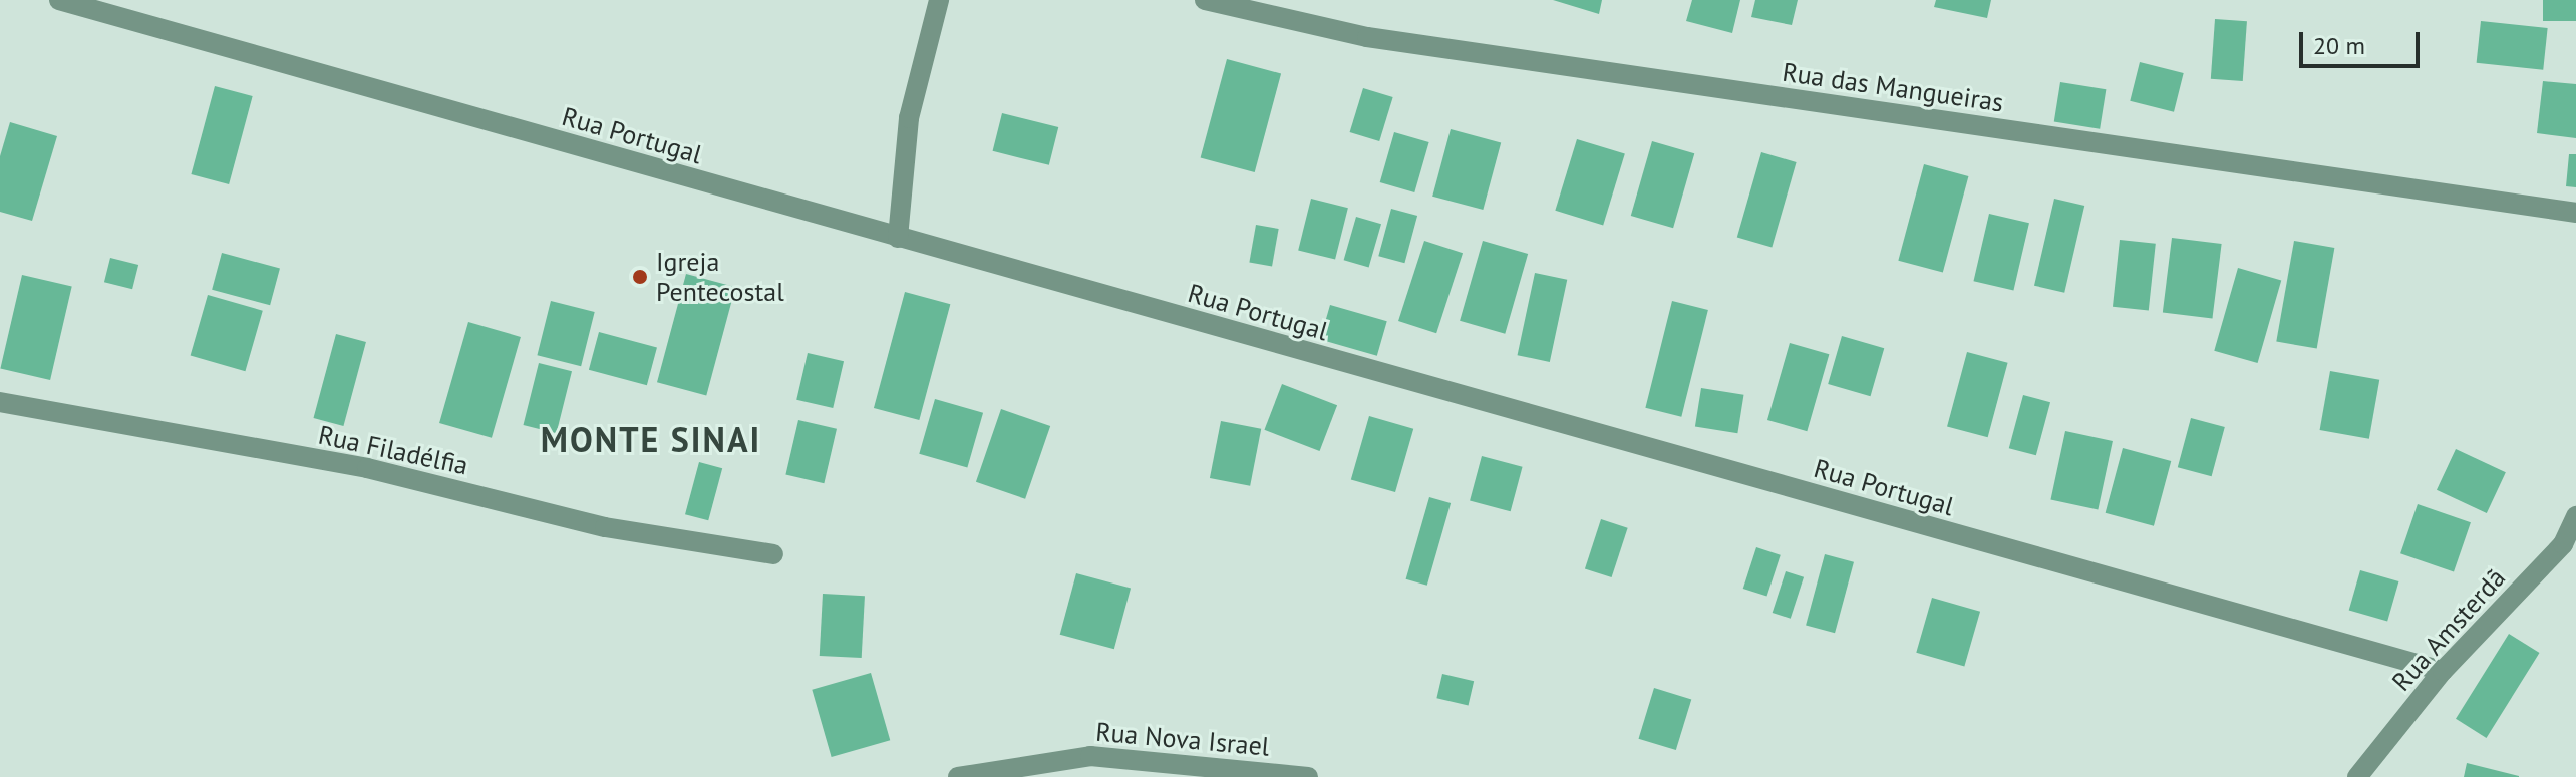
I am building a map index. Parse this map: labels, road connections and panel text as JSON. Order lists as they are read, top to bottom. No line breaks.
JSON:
{"streets":{"street":["Rua das Mangueiras","Rua Portugal","Rua Filadélfia","Rua Amsterdã","Rua Nova Israel"]},"crossings":[["Rua Portugal","Rua Amsterdã"]],"districts":["MONTE SINAI"],"places":["Igreja Pentecostal"],"scale_bar":"20 m"}
